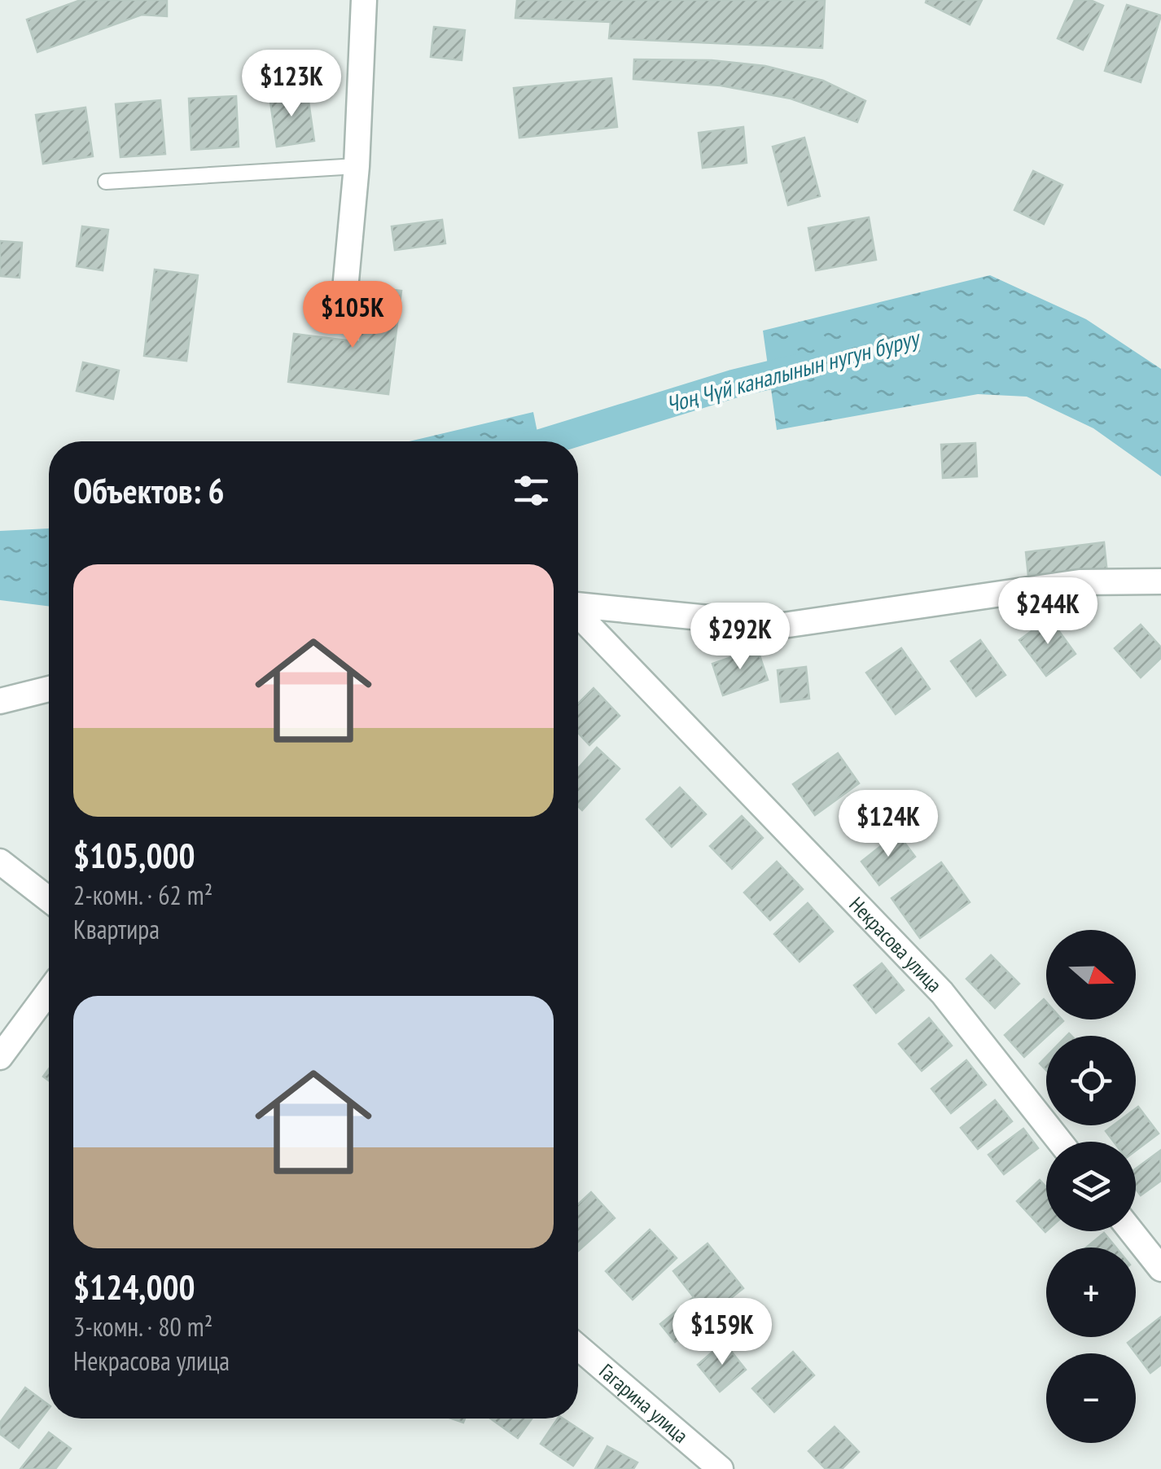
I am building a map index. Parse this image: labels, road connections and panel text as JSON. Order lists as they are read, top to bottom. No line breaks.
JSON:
{"streets":{"street":["Некрасова улица","Гагарина улица"]},"water":["Чоң Чүй каналынын нугун буруу"],"north":"right","page":{"price":["$123K","$105K","$244K","$292K","$124K","$159K"],"heading":"Объектов: 6","list":[{"name":"$105,000","note":"2-комн. · 62 m² · Квартира"},{"name":"$124,000","note":"3-комн. · 80 m² · Некрасова улица"}],"map_buttons":["+","−"]}}
